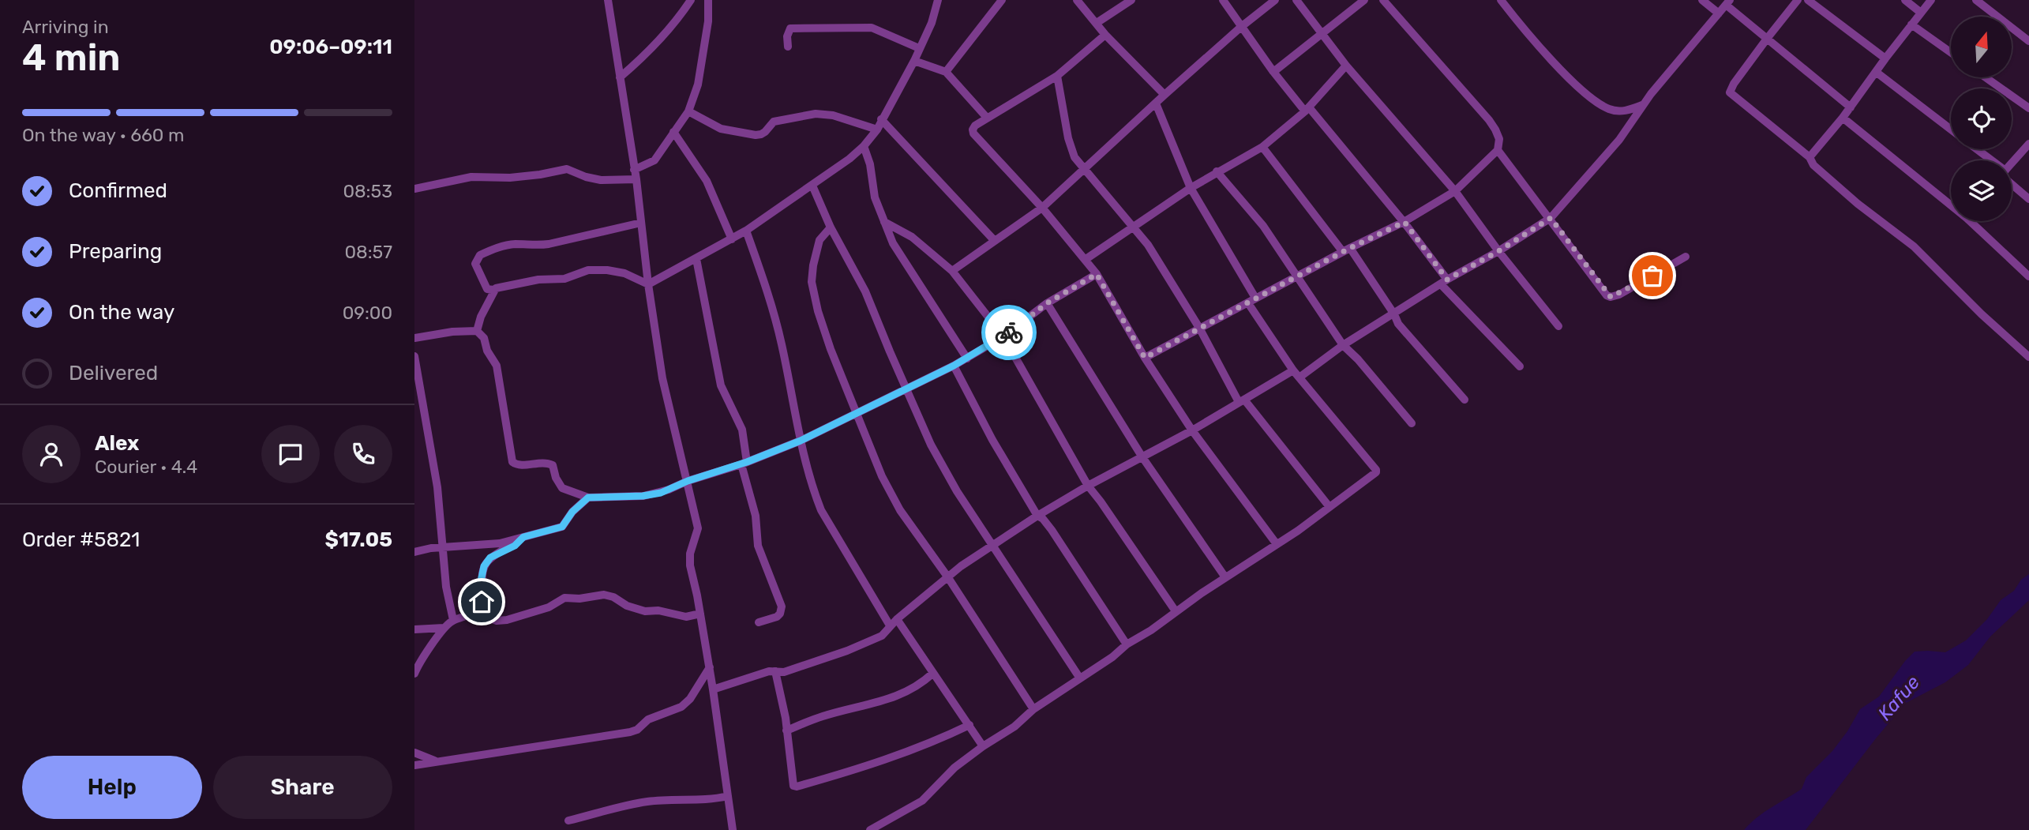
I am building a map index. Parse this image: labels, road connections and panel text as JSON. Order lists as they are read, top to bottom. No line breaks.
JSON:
{"water":["Kafue"],"north":"top","page":{"heading":["4 min","Arriving in","09:06–09:11"],"panel":["Alex","Courier · 4.4","Order #5821","$17.05"],"bar":"On the way · 660 m","list":[["Confirmed","08:53"],["Preparing","08:57"],["On the way","09:00"],"Delivered"],"buttons":["Help","Share"]}}
